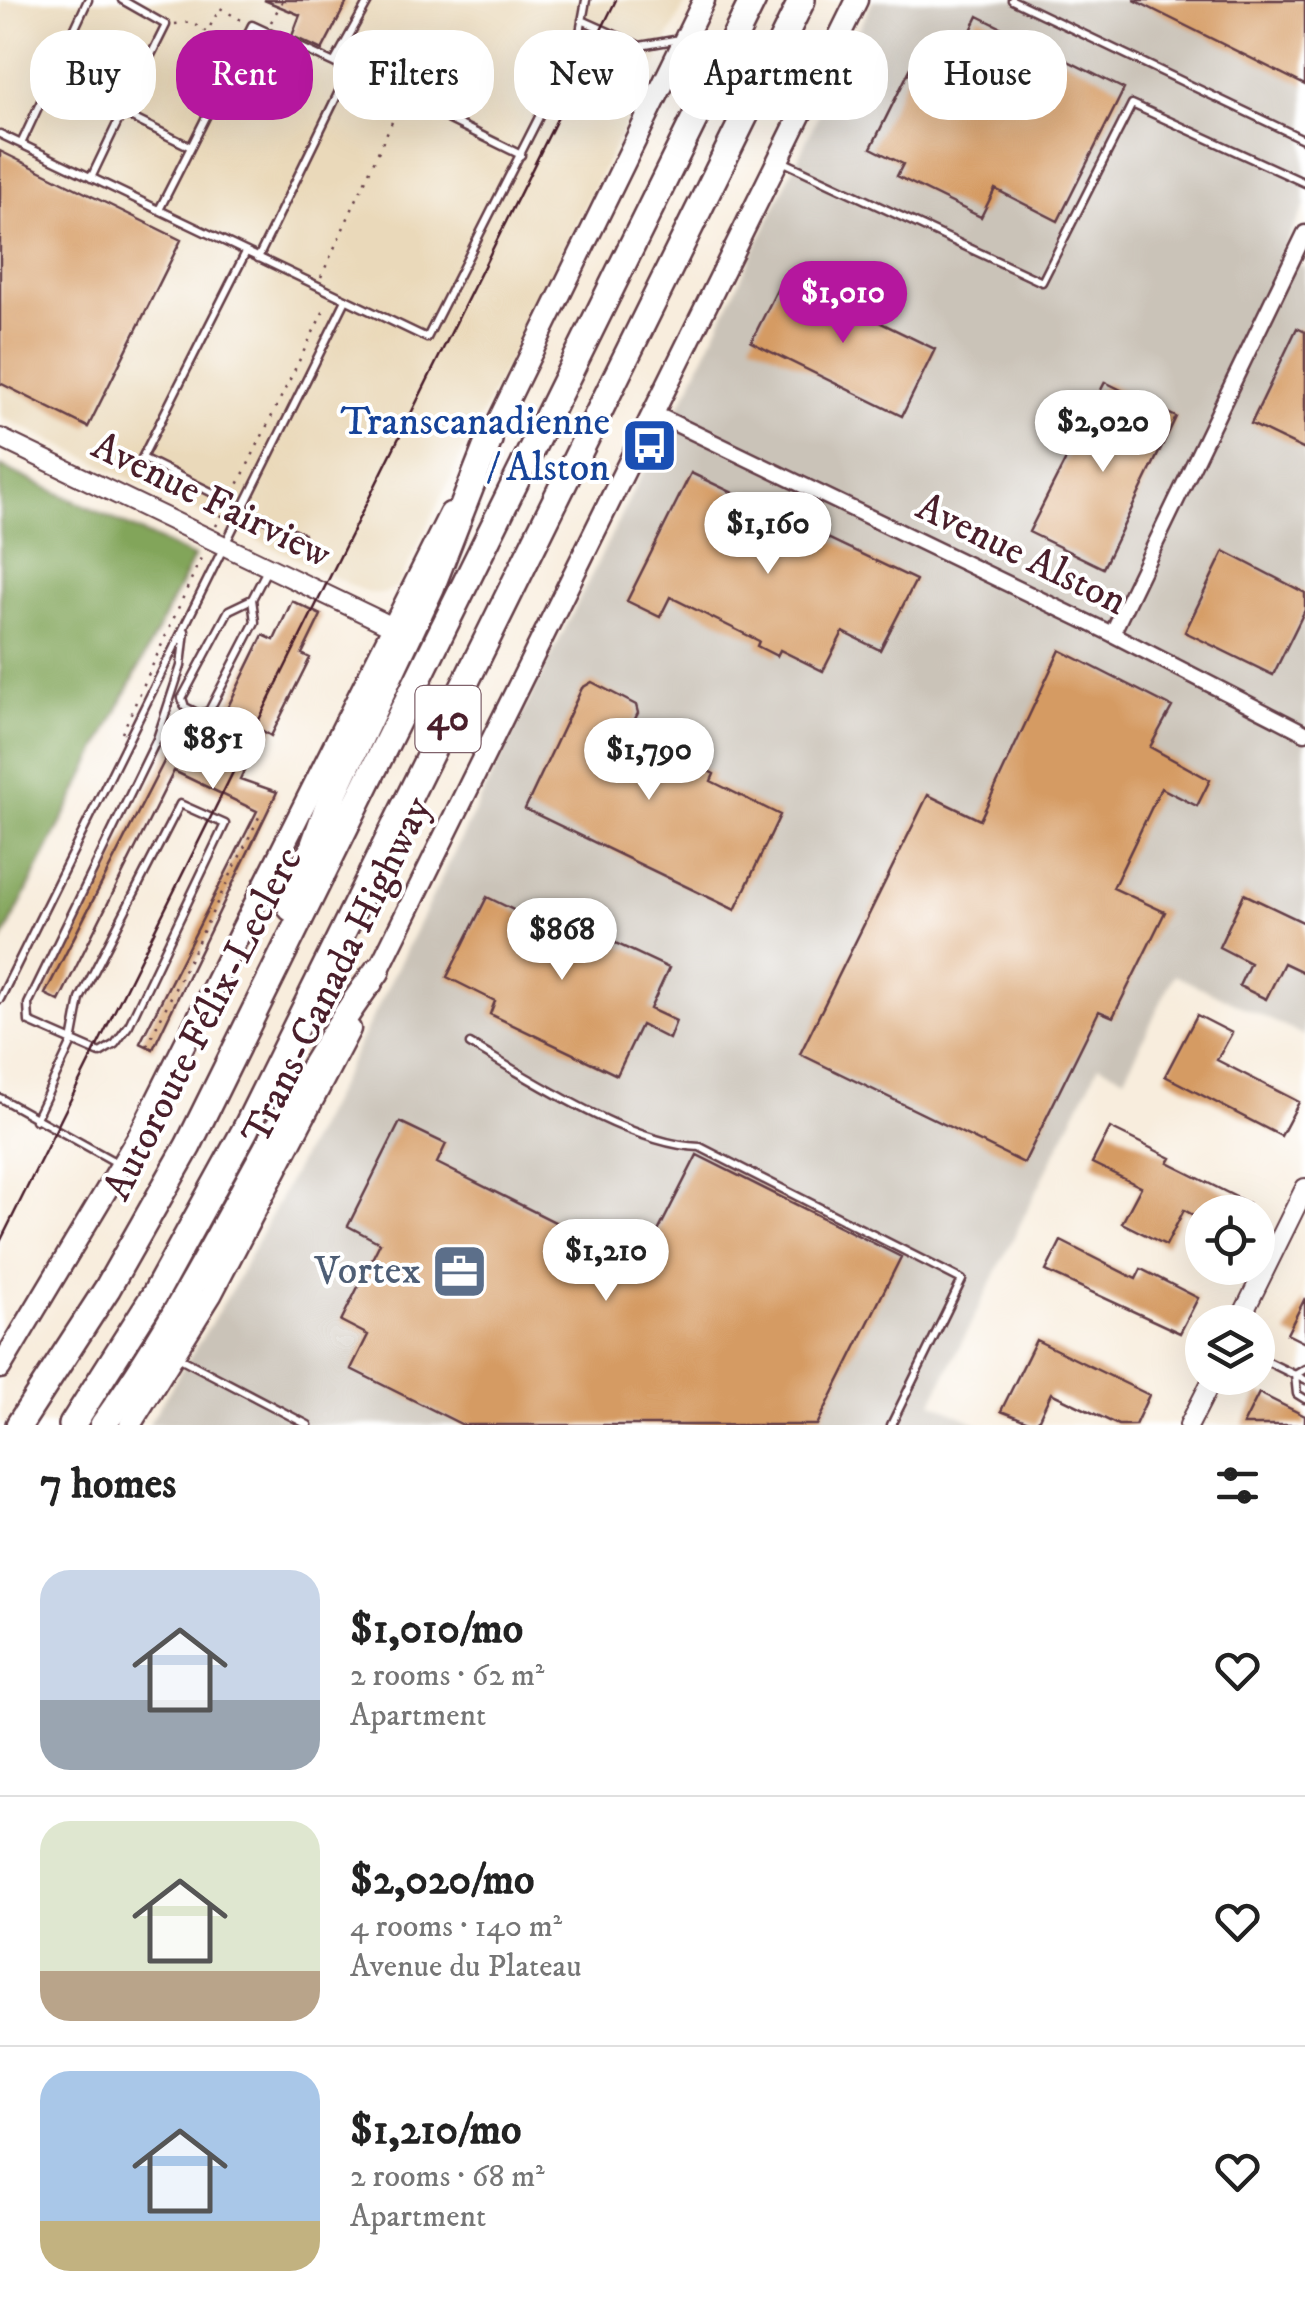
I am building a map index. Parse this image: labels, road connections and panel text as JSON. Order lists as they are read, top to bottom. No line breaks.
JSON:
{"streets":{"highway":["40","Autoroute Félix-Leclerc"],"main road":["Trans-Canada Highway"],"street":["Avenue Fairview","Avenue Alston"]},"crossings":[["Avenue Alston","Trans-Canada Highway"]],"places":{"bus stop":["Transcanadienne / Alston"],"office":["Vortex"]},"page":{"chip":["Buy","Rent","Filters","New","Apartment","House"],"price":["$1,010","$2,020","$1,160","$851","$1,790","$868","$1,210"],"heading":"7 homes","list":[{"name":"$1,010/mo","note":"2 rooms · 62 m² · Apartment"},{"name":"$2,020/mo","note":"4 rooms · 140 m² · Avenue du Plateau"},{"name":"$1,210/mo","note":"2 rooms · 68 m² · Apartment"}]}}
